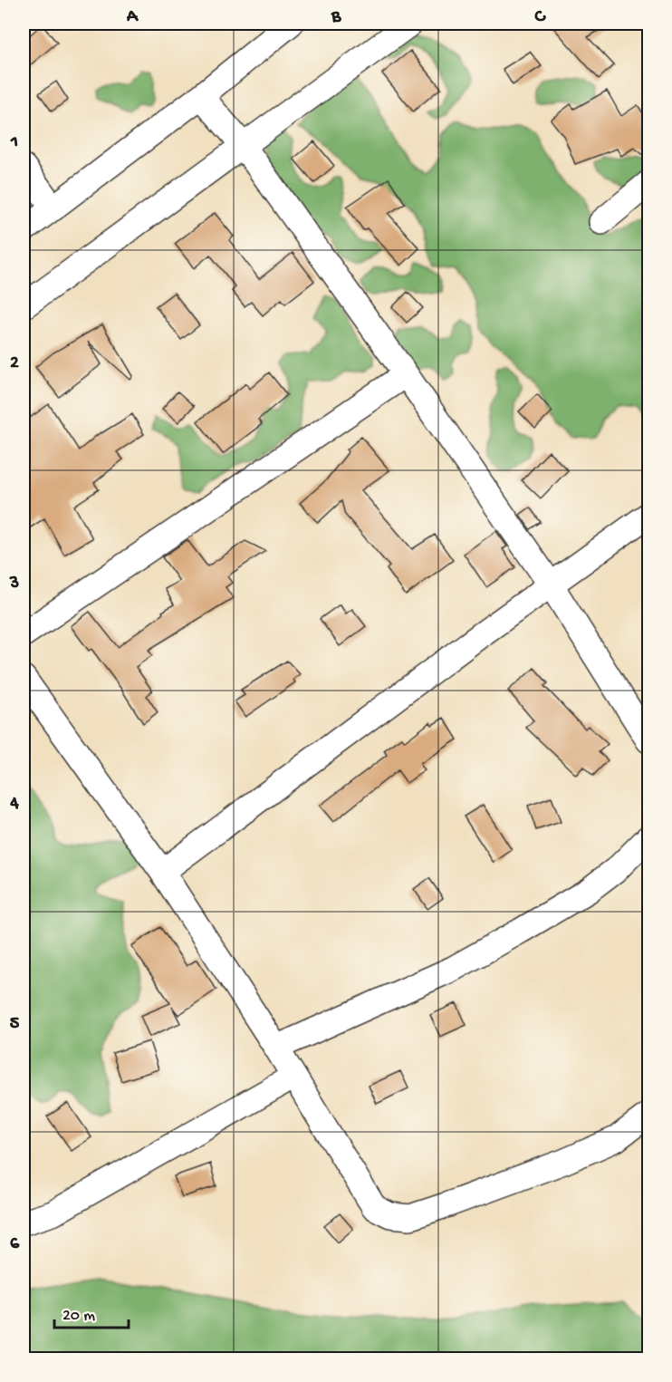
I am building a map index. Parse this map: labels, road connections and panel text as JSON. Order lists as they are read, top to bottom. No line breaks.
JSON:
{"scale_bar":"20 m","grid":{"columns":["A","B","C"],"rows":["1","2","3","4","5","6"]}}
